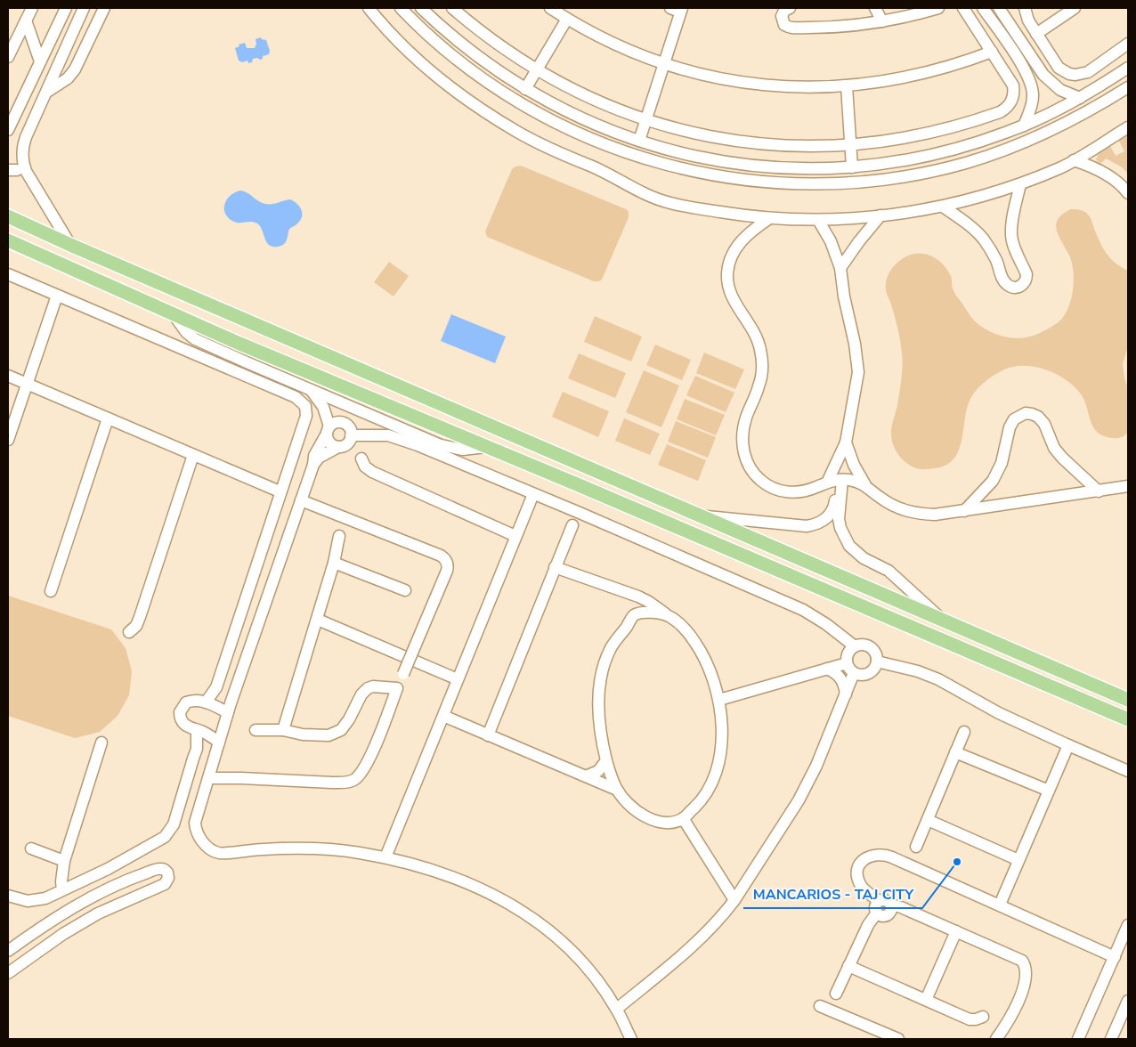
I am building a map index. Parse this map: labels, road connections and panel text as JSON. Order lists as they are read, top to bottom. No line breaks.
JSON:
{"places":["MANCARIOS - TAJ CITY"]}
